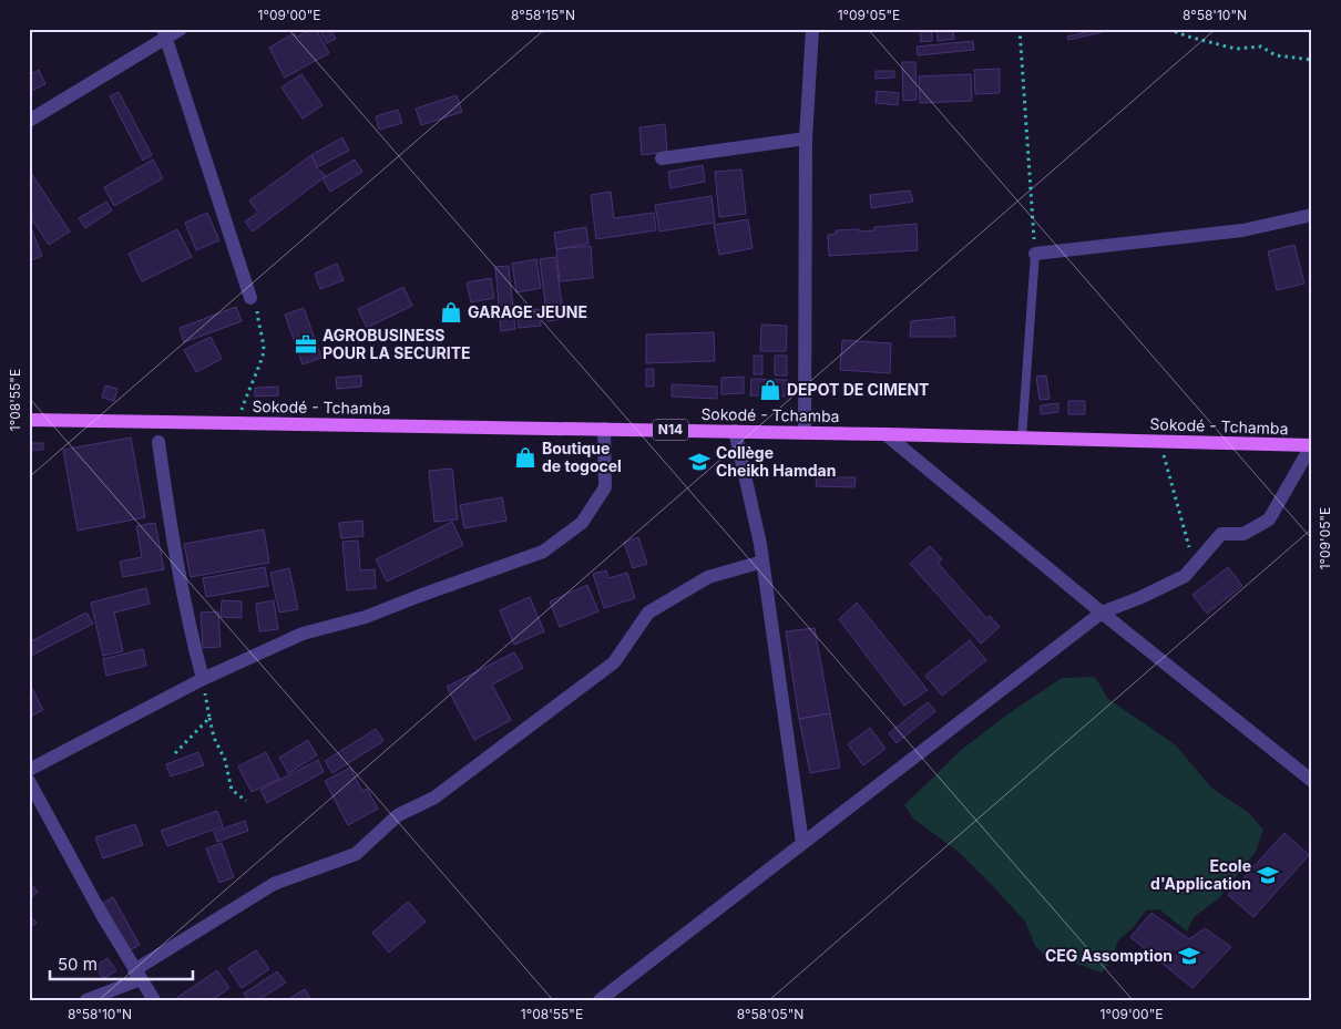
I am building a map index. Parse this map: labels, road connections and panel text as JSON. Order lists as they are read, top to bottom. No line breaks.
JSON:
{"streets":{"main road":["Sokodé - Tchamba","N14"]},"places":{"shop":["GARAGE JEUNE","DEPOT DE CIMENT","Boutique de togocel"],"office":["AGROBUSINESS POUR LA SECURITE"],"school or university":["Collège Cheikh Hamdan","Ecole d'Application","CEG Assomption"]},"scale_bar":"50 m","coordinates":["1°09'00\"E","8°58'15\"N","1°09'05\"E","8°58'10\"N","1°08'55\"E","8°58'05\"N"]}
